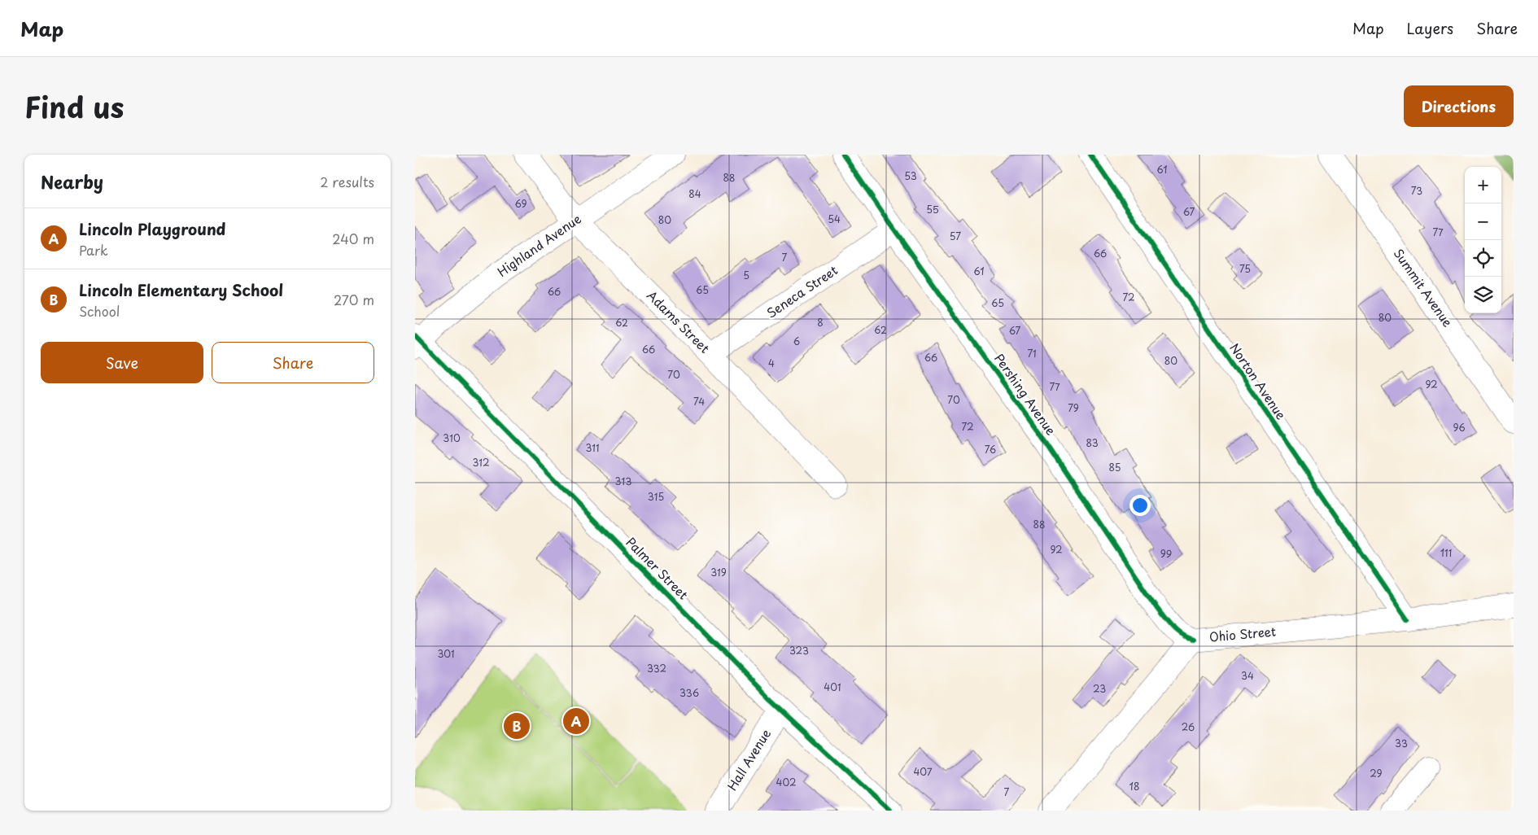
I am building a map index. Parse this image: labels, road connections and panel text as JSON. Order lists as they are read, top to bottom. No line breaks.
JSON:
{"streets":{"street":["Highland Avenue","Summit Avenue","Seneca Street","Adams Street","Norton Avenue","Pershing Avenue","Palmer Street","Ohio Street","Hall Avenue"]},"crossings":[["Highland Avenue","Adams Street"],["Highland Avenue","Palmer Street"],["Seneca Street","Adams Street"],["Seneca Street","Pershing Avenue"],["Norton Avenue","Ohio Street"],["Pershing Avenue","Ohio Street"],["Palmer Street","Hall Avenue"]],"house_numbers":["61","53","88","73","84","69","55","67","54","80","77","57","66","7","75","61","5","65","66","72","65","80","62","8","62","67","6","66","71","66","80","4","70","92","77","70","74","79","72","96","310","83","311","76","312","85","313","315","88","92","111","99","319","323","301","332","34","401","23","336","26","33","407","29","402","18","7"],"page":{"header":"Map","nav":["Map","Layers","Share"],"title":"Find us","buttons":["Directions",["Save","Share"]],"heading":["Nearby","2 results"],"map_buttons":["+","−"],"list":[{"mark":"A","name":"Lincoln Playground","note":"Park","value":"240 m"},{"mark":"B","name":"Lincoln Elementary School","note":"School","value":"270 m"}],"pins":["A","B"]}}
